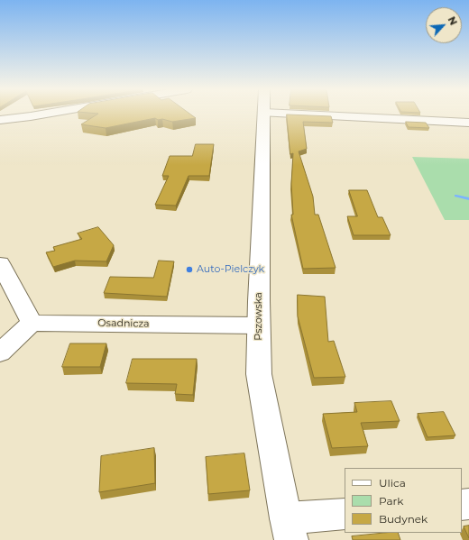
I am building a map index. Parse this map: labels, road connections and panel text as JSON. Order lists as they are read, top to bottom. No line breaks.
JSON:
{"streets":{"street":["Pszowska","Osadnicza"]},"crossings":[["Pszowska","Osadnicza"]],"places":["Auto-Pielczyk"],"legend":["Ulica","Park","Budynek"],"north":"top right"}
